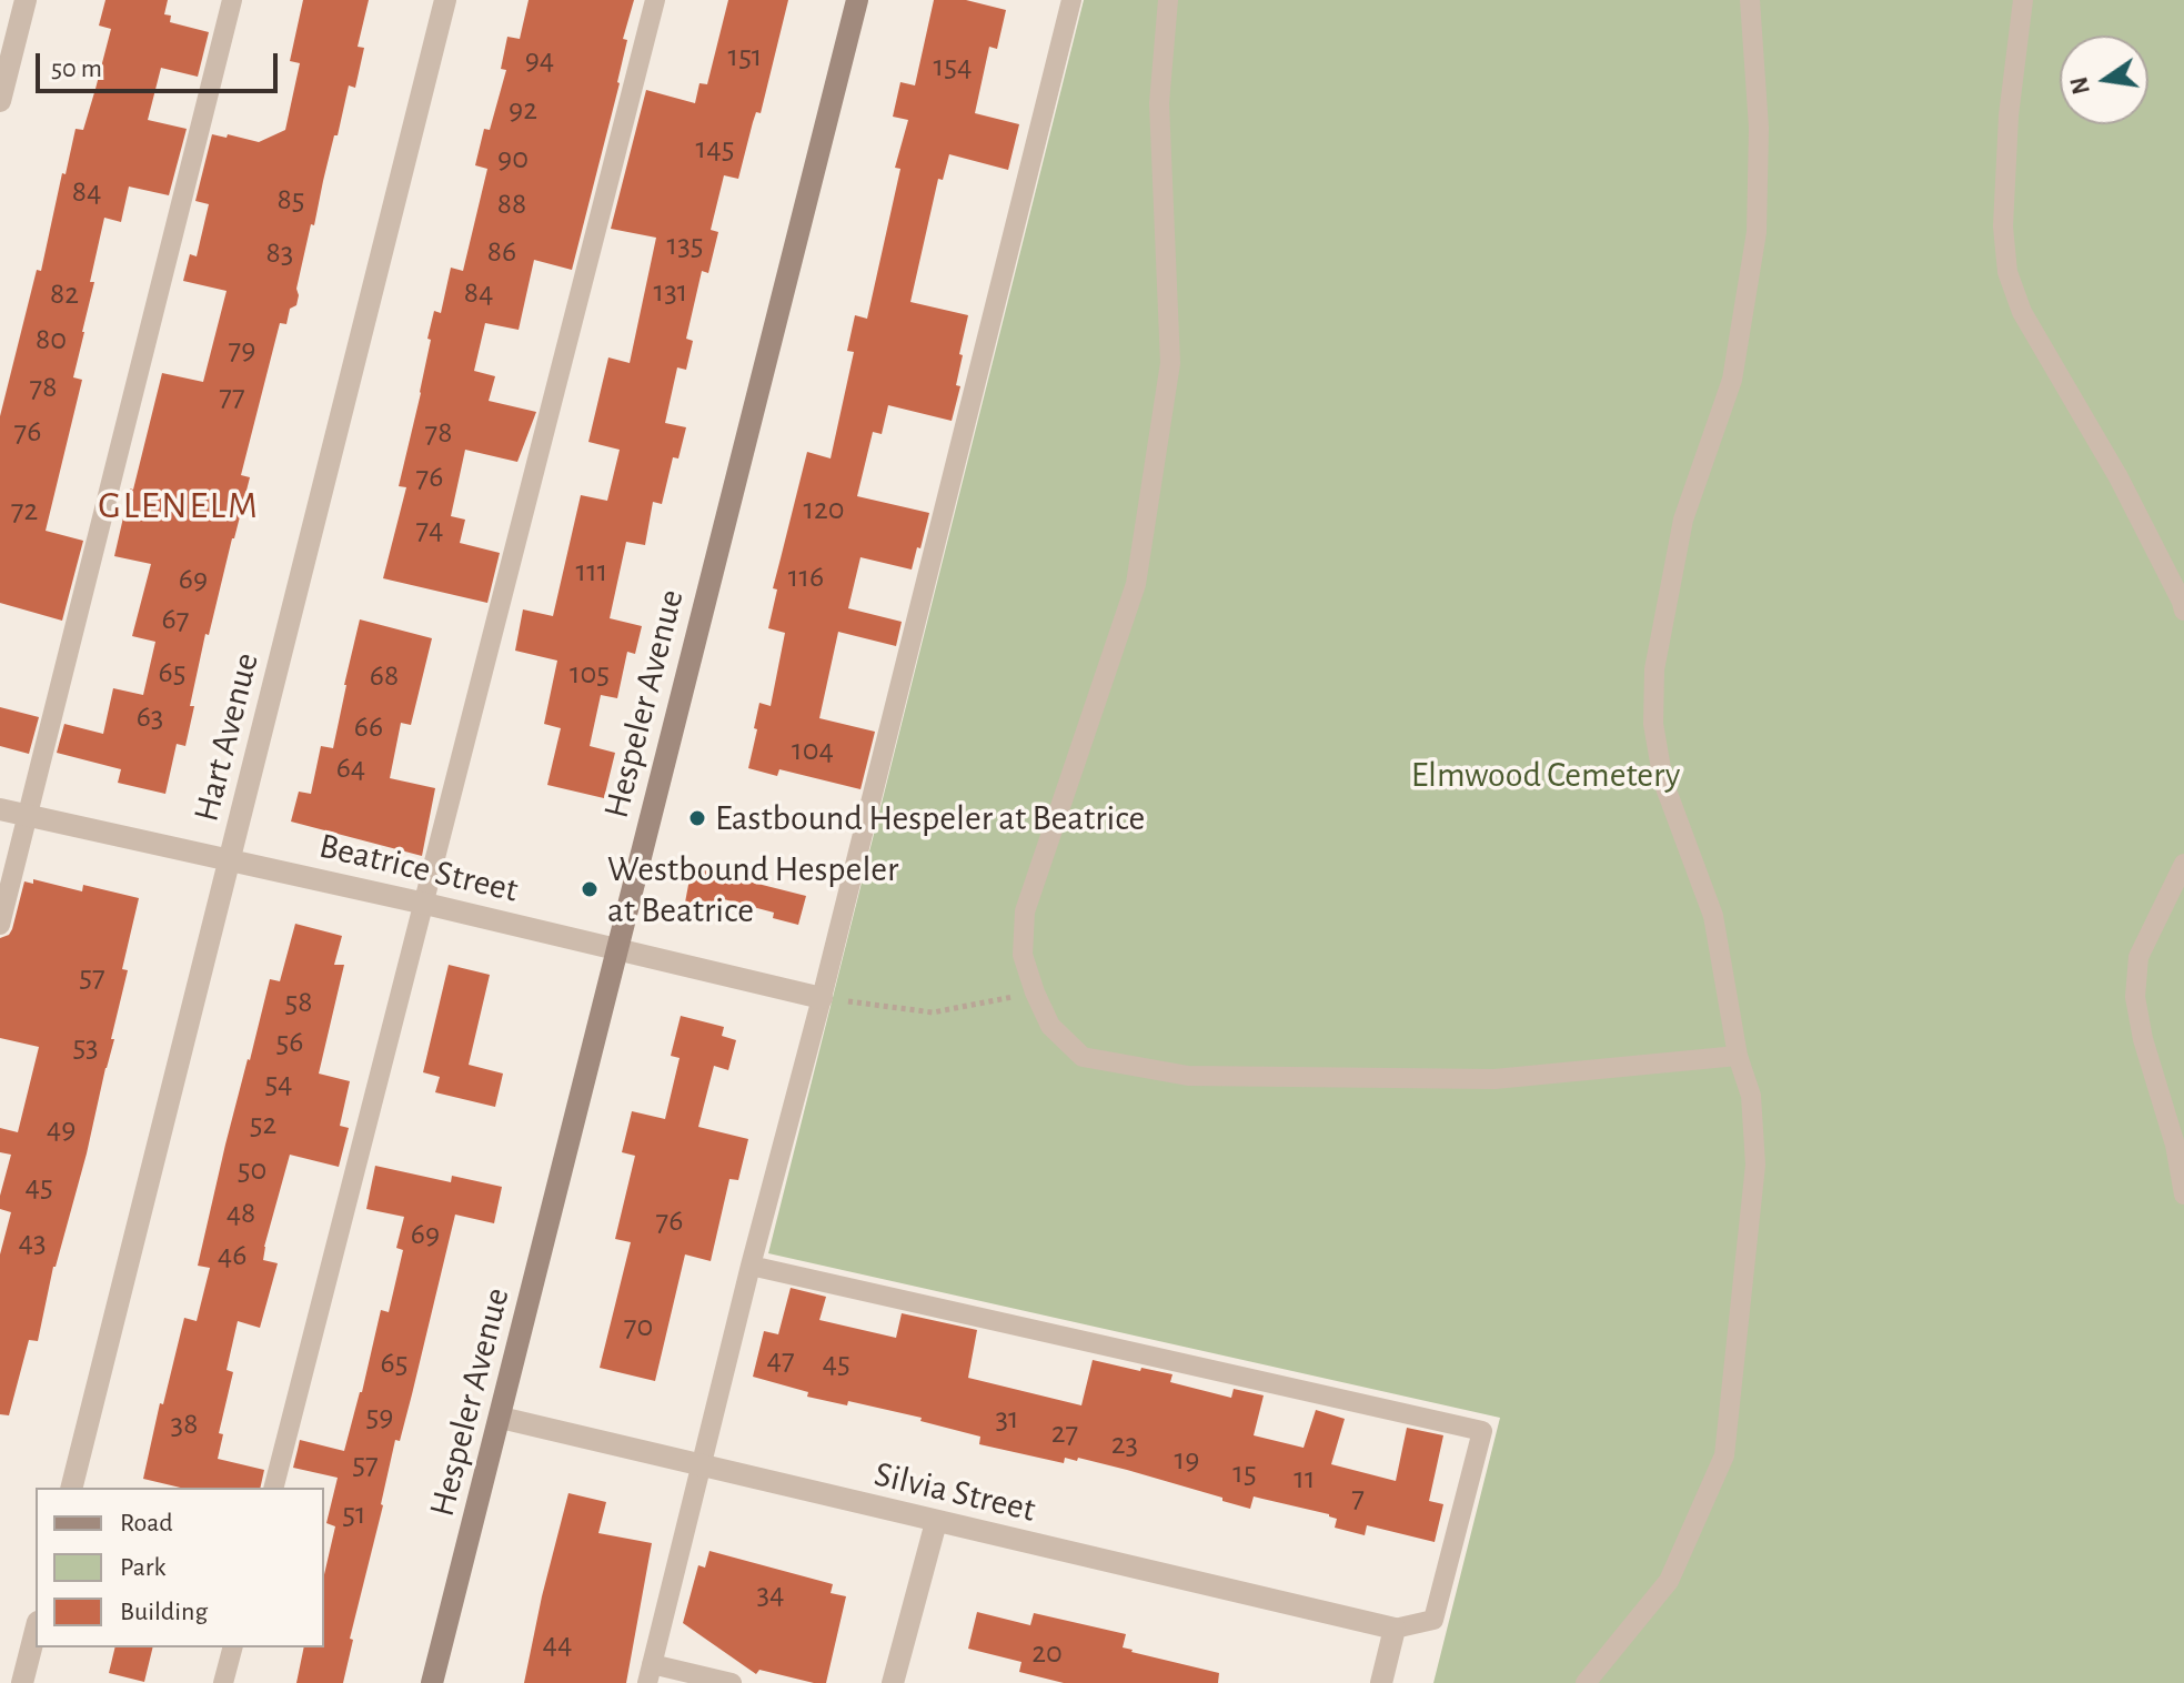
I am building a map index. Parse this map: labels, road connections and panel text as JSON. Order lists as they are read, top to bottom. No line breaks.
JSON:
{"streets":{"main road":["Hespeler Avenue"],"street":["Hart Avenue","Beatrice Street","Silvia Street"]},"crossings":[["Hespeler Avenue","Beatrice Street"],["Hespeler Avenue","Silvia Street"],["Hart Avenue","Beatrice Street"]],"districts":["GLENELM"],"parks":["Elmwood Cemetery"],"places":["Eastbound Hespeler at Beatrice","Westbound Hespeler at Beatrice"],"house_numbers":["151","94","154","92","145","90","84","85","88","135","86","83","131","84","82","80","79","78","77","76","78","76","120","72","74","111","116","69","67","65","105","68","63","66","104","64","57","58","56","53","54","52","49","50","45","48","76","69","43","46","70","47","65","45","59","31","38","27","23","19","57","15","11","7","51","34","44","20"],"legend":["Road","Park","Building"],"scale_bar":"50 m","north":"left"}
